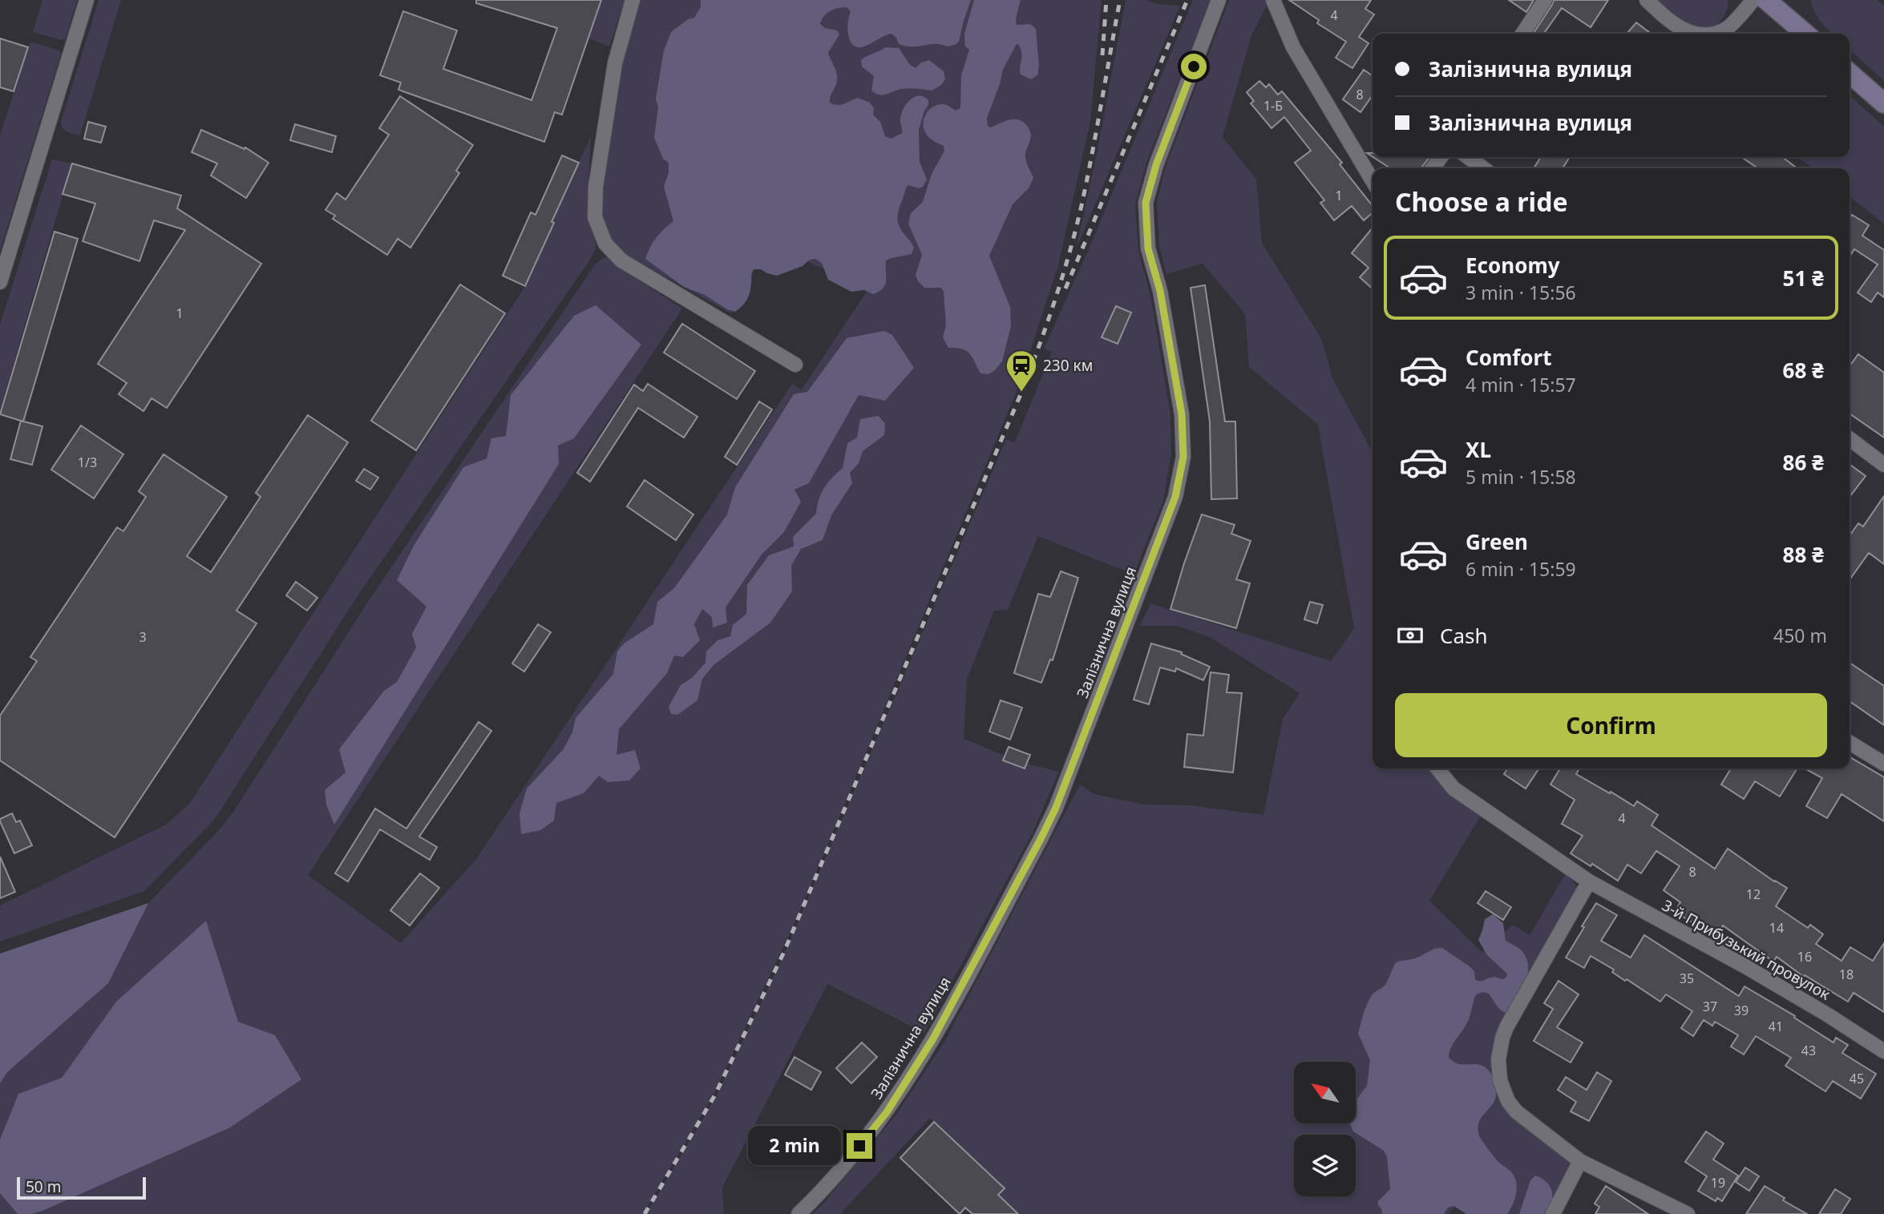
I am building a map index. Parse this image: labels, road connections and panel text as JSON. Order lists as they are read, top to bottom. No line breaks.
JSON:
{"streets":{"street":["Залізнична вулиця","3-й Прибузький провулок"]},"places":{"station":["230 км"]},"house_numbers":["4","8","1-Б","1","1","1/3","3","4","8","12","14","16","18","35","37","39","41","43","45","19"],"scale_bar":"50 m","north":"top left","page":{"banner":["Залізнична вулиця","Залізнична вулиця"],"heading":"Choose a ride","list":[{"name":"Economy","note":"3 min · 15:56","value":"51 ₴"},{"name":"Comfort","note":"4 min · 15:57","value":"68 ₴"},{"name":"XL","note":"5 min · 15:58","value":"86 ₴"},{"name":"Green","note":"6 min · 15:59","value":"88 ₴"}],"pay":["Cash","450 m"],"buttons":"Confirm","bubble":"2 min","scale":"50 m"}}
